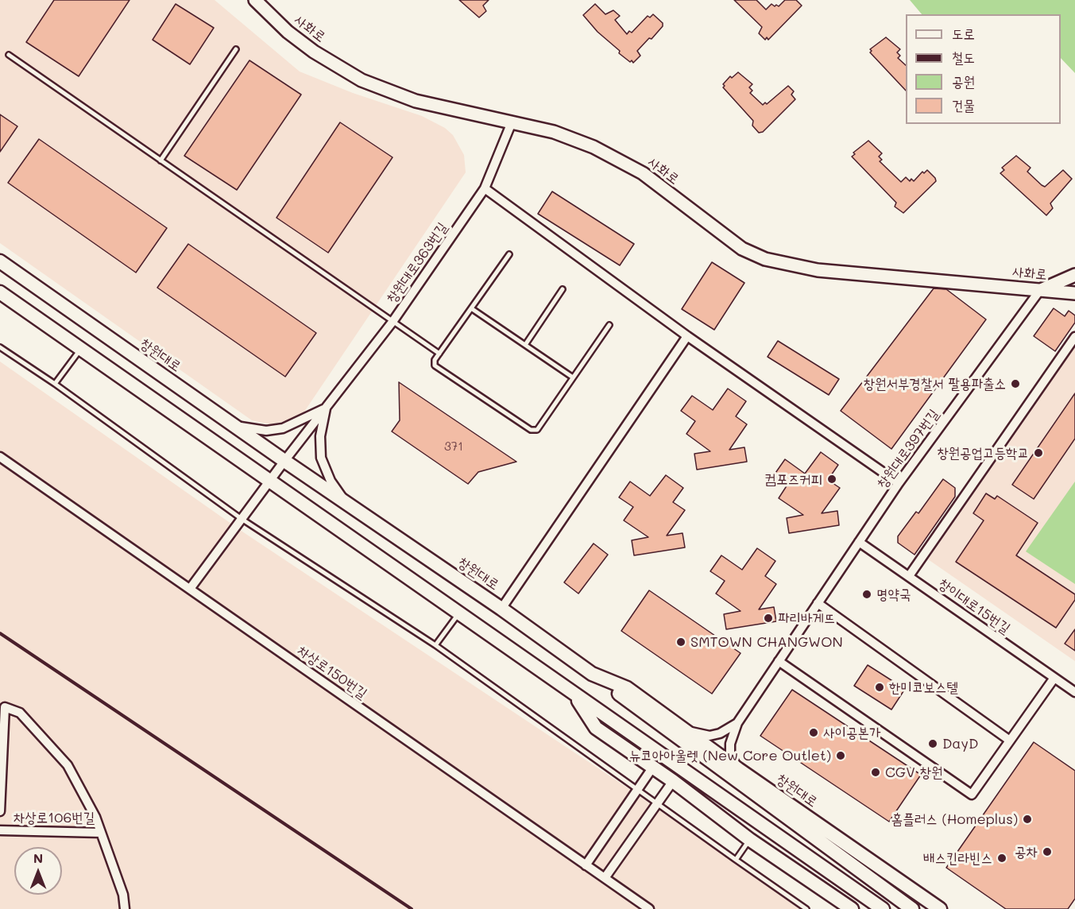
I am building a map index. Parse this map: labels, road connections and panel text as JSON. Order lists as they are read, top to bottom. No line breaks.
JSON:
{"streets":{"main road":["사화로","창원대로"],"street":["창원대로363번길","창원대로397번길","창이대로15번길","차상로150번길","차상로106번길"]},"crossings":[["사화로","창원대로363번길"],["사화로","창원대로397번길"],["창원대로363번길","창원대로"],["창원대로363번길","차상로150번길"],["창원대로397번길","창이대로15번길"]],"places":["창원서부경찰서 팔용파출소","창원공업고등학교","컴포즈커피","명약국","파리바게뜨","SMTOWN CHANGWON","한미코보스텔","사이공본가","DayD","뉴코아아울렛 (New Core Outlet)","CGV 창원","홈플러스 (Homeplus)","공차","배스킨라빈스"],"house_numbers":["371"],"legend":["도로","철도","공원","건물"],"north":"top"}
